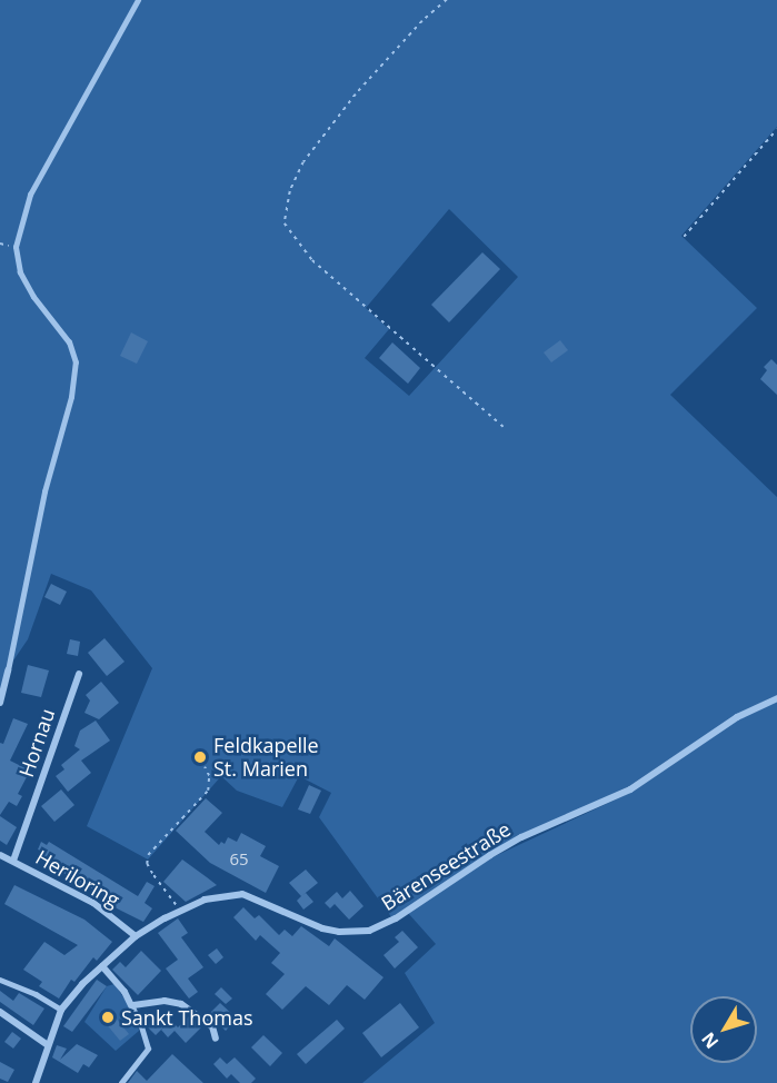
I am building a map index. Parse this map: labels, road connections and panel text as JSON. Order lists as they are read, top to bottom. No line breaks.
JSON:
{"streets":{"street":["Hornau","Bärenseestraße","Heriloring"]},"crossings":[["Hornau","Heriloring"],["Bärenseestraße","Heriloring"]],"places":["Feldkapelle St. Marien","Sankt Thomas"],"house_numbers":["65"],"north":"bottom left"}
